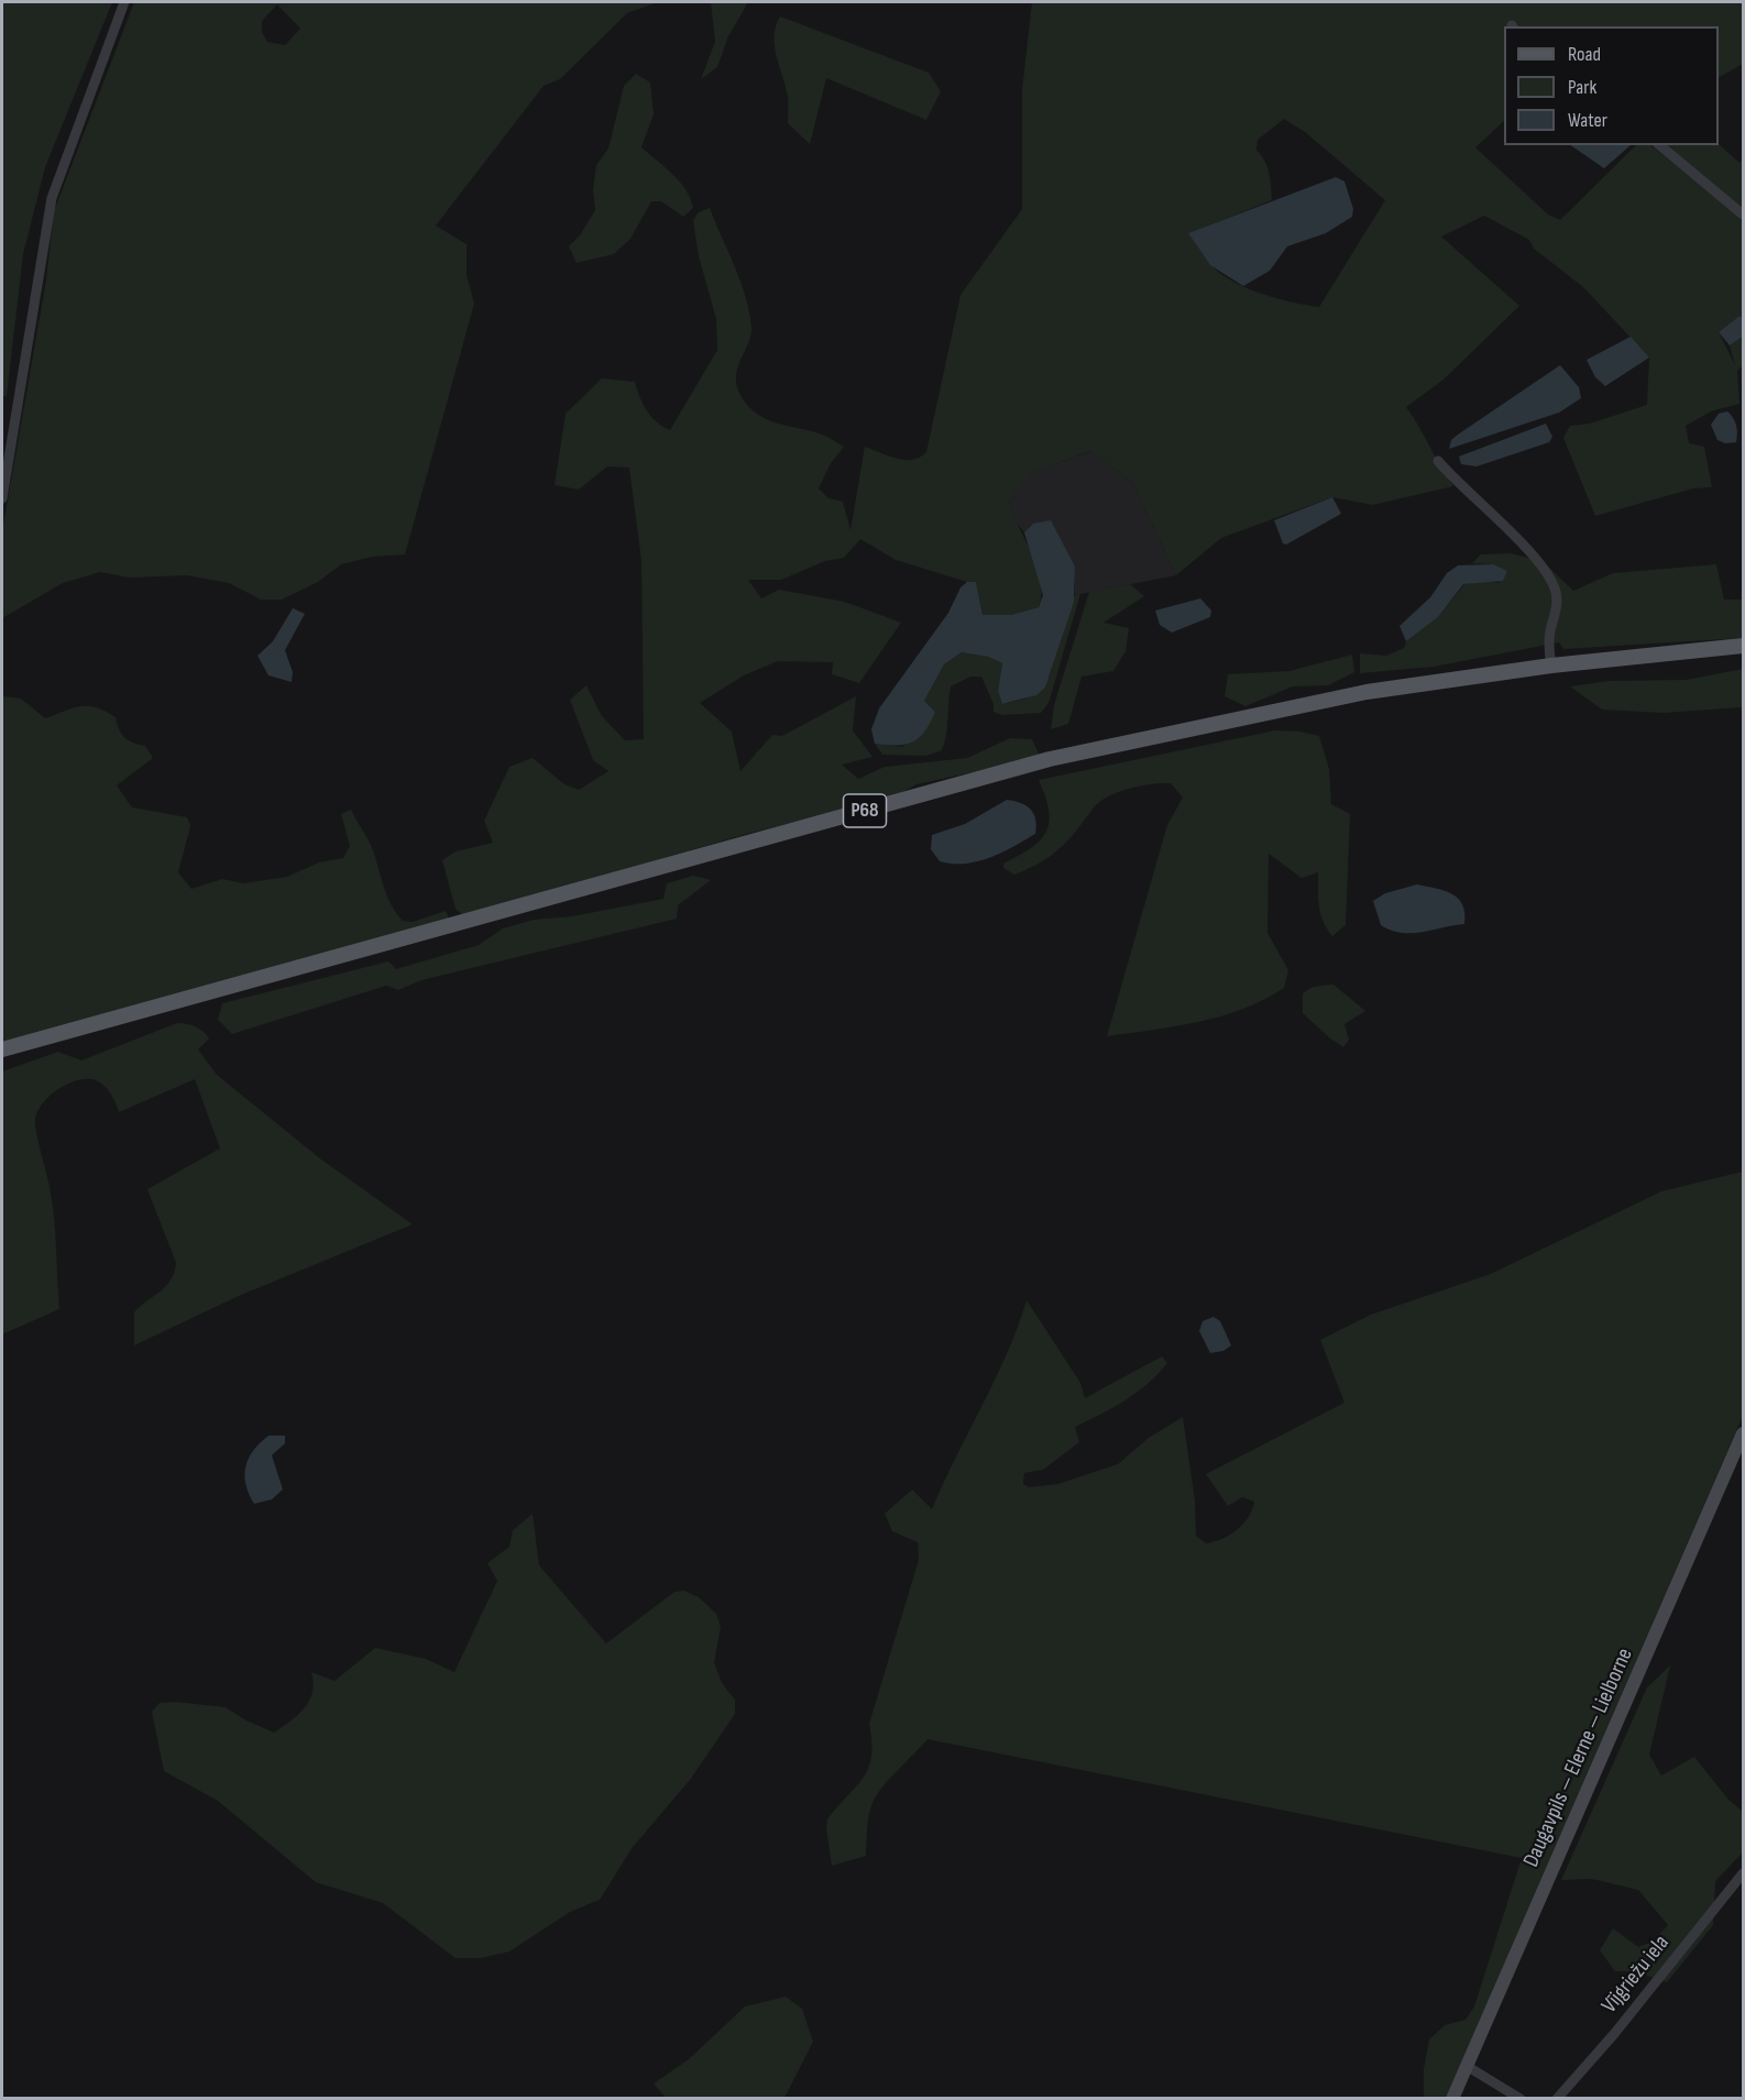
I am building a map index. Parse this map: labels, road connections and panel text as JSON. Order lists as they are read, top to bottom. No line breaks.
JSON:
{"streets":{"main road":["P68","Daugavpils — Elerne — Lielborne"],"street":["Vījgriežu iela"]},"legend":["Road","Park","Water"]}
